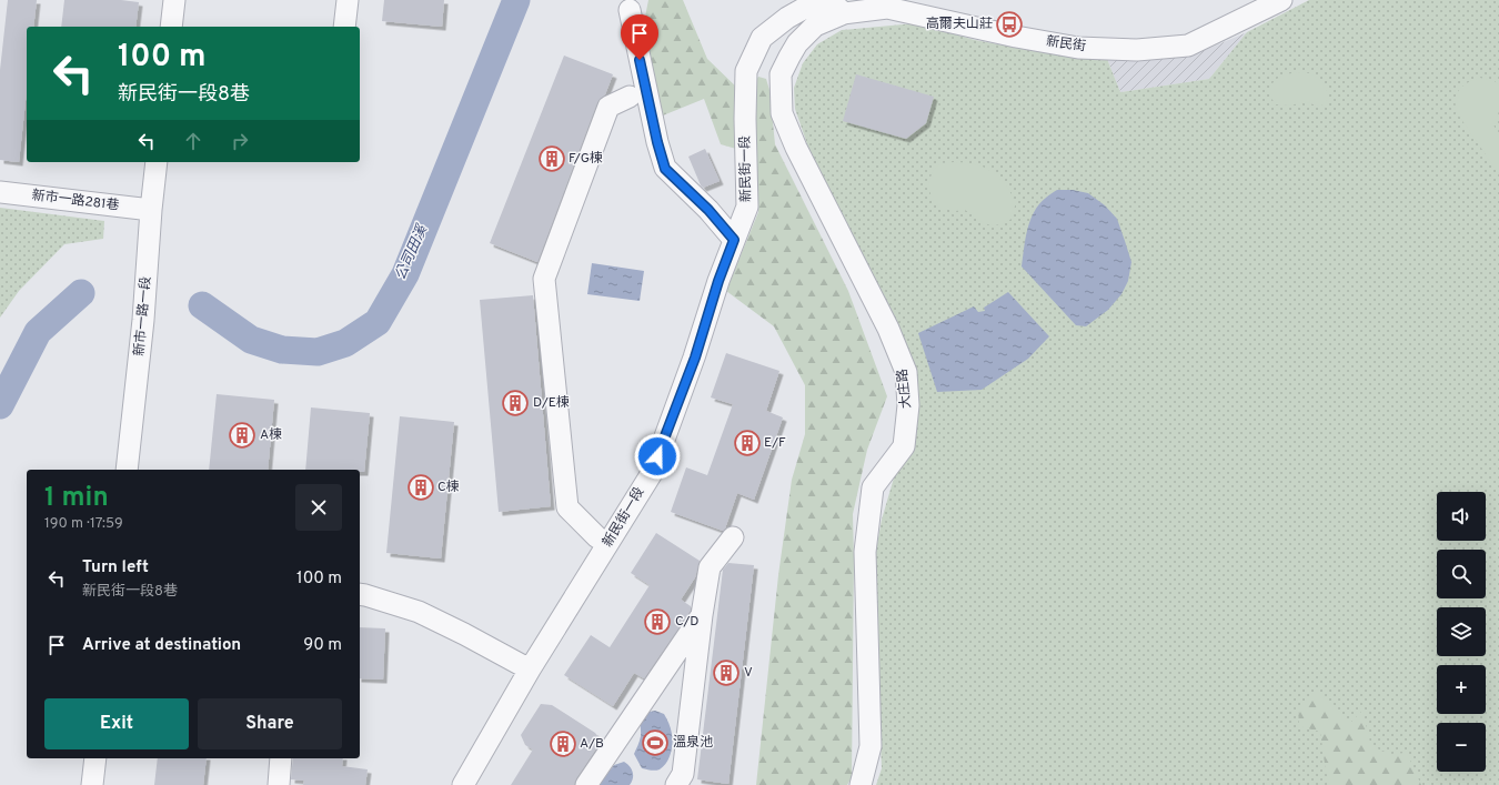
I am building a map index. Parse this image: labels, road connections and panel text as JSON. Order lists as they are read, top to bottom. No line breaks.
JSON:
{"streets":{"street":["新民街","新民街一段","新市一路281巷","新市一路一段","大庄路"]},"crossings":[["新民街","新民街一段"],["新民街","大庄路"],["新民街一段","大庄路"],["新市一路281巷","新市一路一段"]],"water":["公司田溪"],"places":{"bus stop":["高爾夫山莊"],"building":["F/G棟","D/E棟","A棟","E/F","C棟","C/D","V","A/B"],"sports":["溫泉池"]},"page":{"turn":["100 m","新民街一段8巷"],"heading":["1 min","190 m · 17:59"],"map_buttons":["+","−"],"list":[{"name":"Turn left","note":"新民街一段8巷","value":"100 m"},{"name":"Arrive at destination","value":"90 m"}],"buttons":["Exit","Share"]}}
